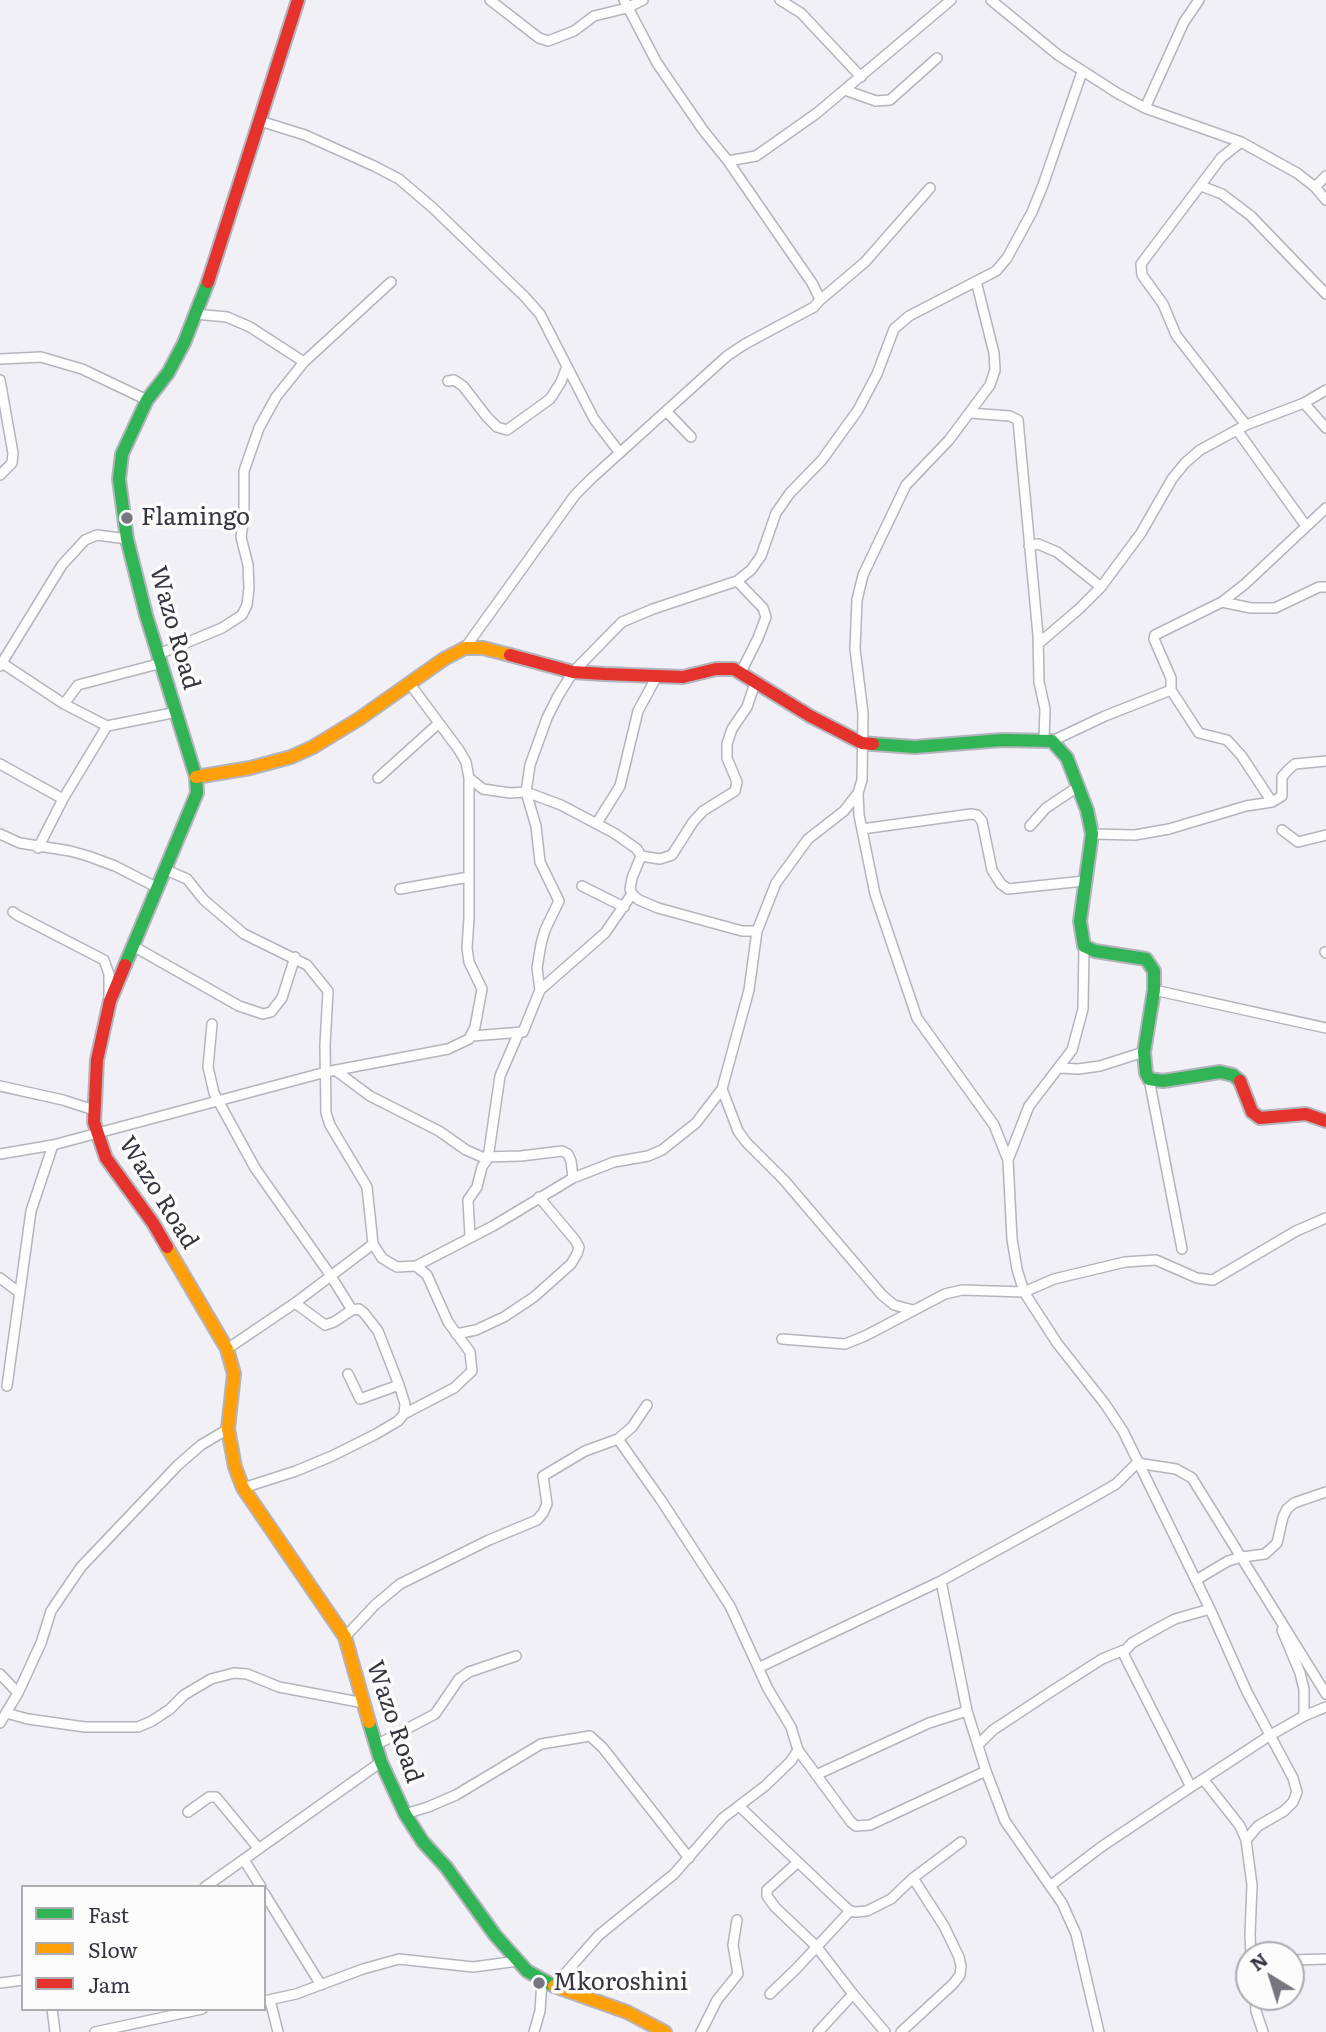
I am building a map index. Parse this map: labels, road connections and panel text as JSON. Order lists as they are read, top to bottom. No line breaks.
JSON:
{"streets":{"main road":["Wazo Road"]},"places":["Flamingo","Mkoroshini"],"legend":["Fast","Slow","Jam"],"north":"top left"}
